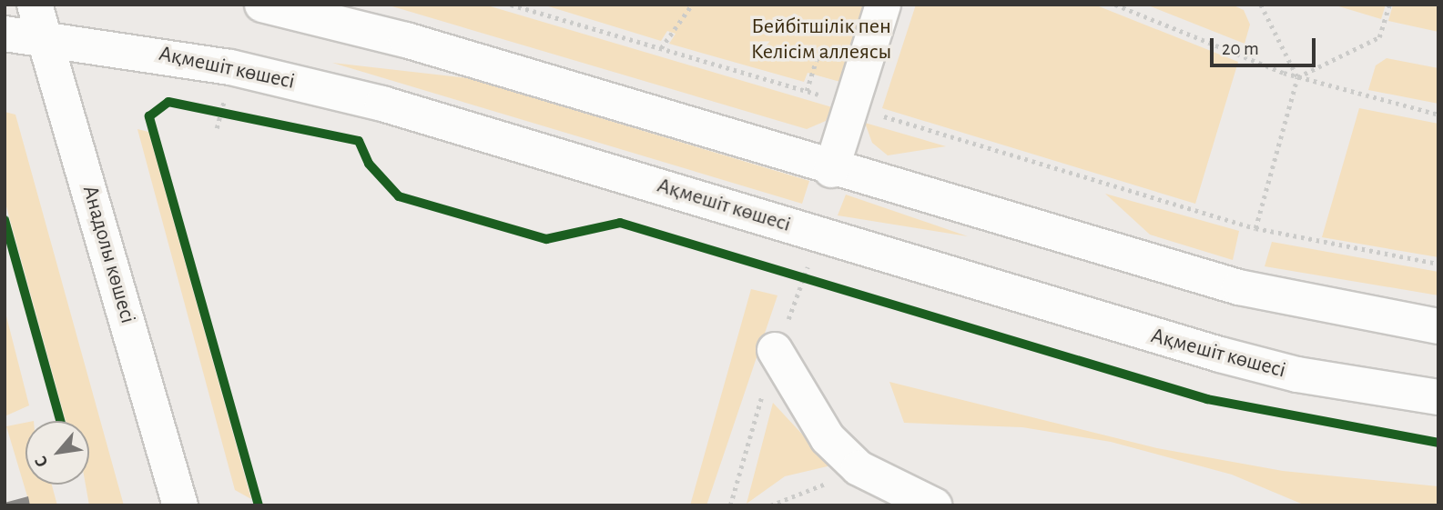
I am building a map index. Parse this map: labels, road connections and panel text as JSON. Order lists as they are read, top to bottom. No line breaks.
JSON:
{"streets":{"street":["Ақмешіт көшесі","Анадолы көшесі"]},"crossings":[["Ақмешіт көшесі","Анадолы көшесі"]],"parks":["Бейбітшілік пен Келісім аллеясы"],"scale_bar":"20 m","north":"bottom left"}
